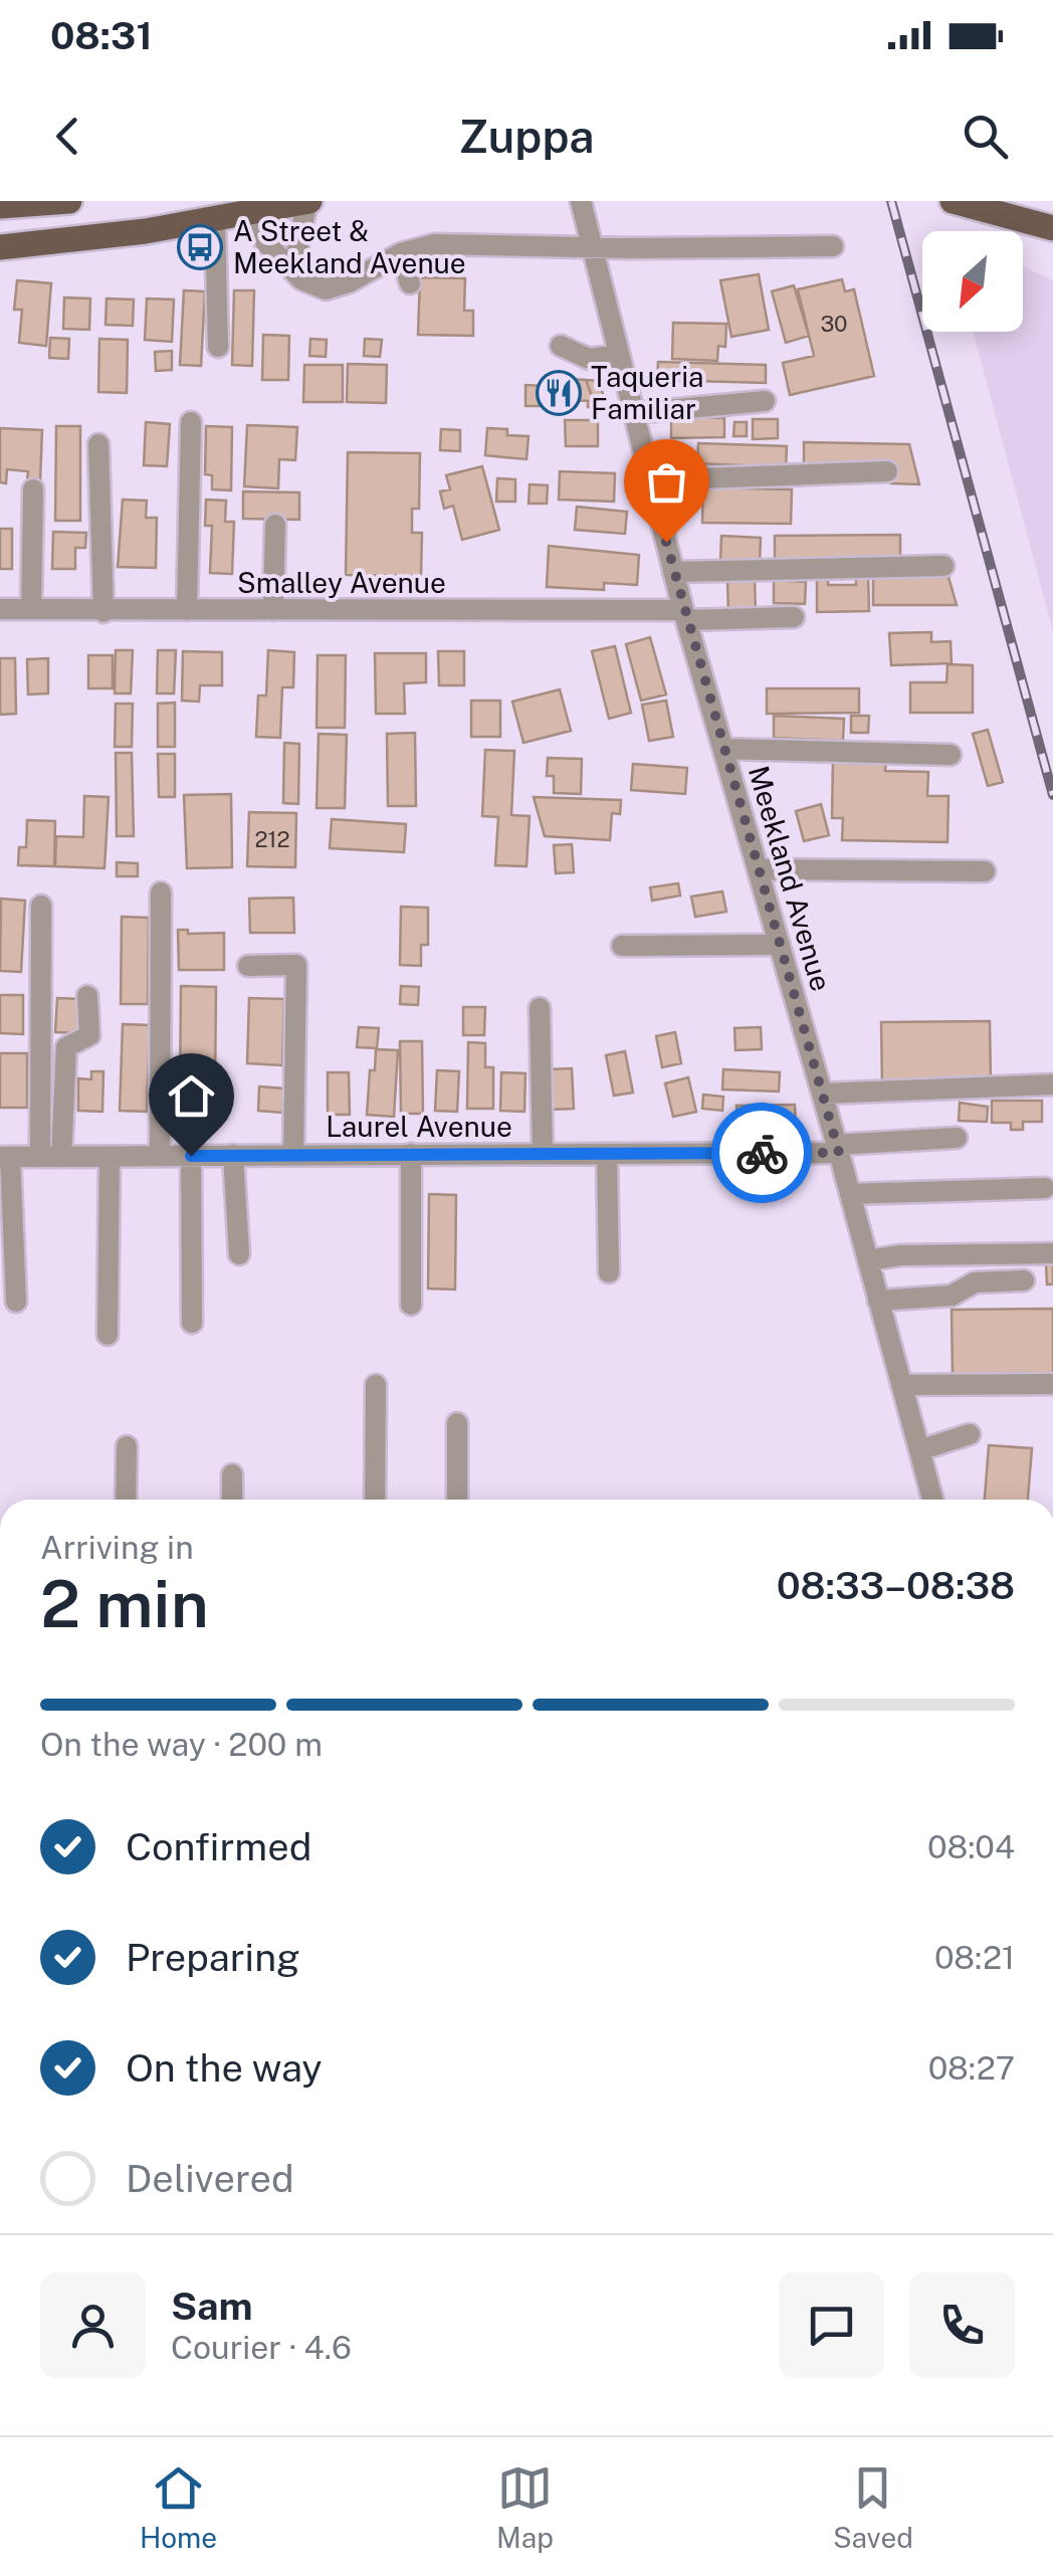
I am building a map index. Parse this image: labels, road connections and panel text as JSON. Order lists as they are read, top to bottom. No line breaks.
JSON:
{"streets":{"street":["Smalley Avenue","Meekland Avenue","Laurel Avenue"]},"crossings":[["Smalley Avenue","Meekland Avenue"],["Meekland Avenue","Laurel Avenue"]],"places":{"bus stop":["A Street & Meekland Avenue"],"restaurant":["Taqueria Familiar"]},"house_numbers":["30","212"],"north":"bottom left","page":{"status":"08:31","header":"Zuppa","heading":["2 min","Arriving in","08:33–08:38"],"panel":["Sam","Courier · 4.6"],"bar":"On the way · 200 m","list":[["Confirmed","08:04"],["Preparing","08:21"],["On the way","08:27"],"Delivered"],"tabs":["Home","Map","Saved"]}}
